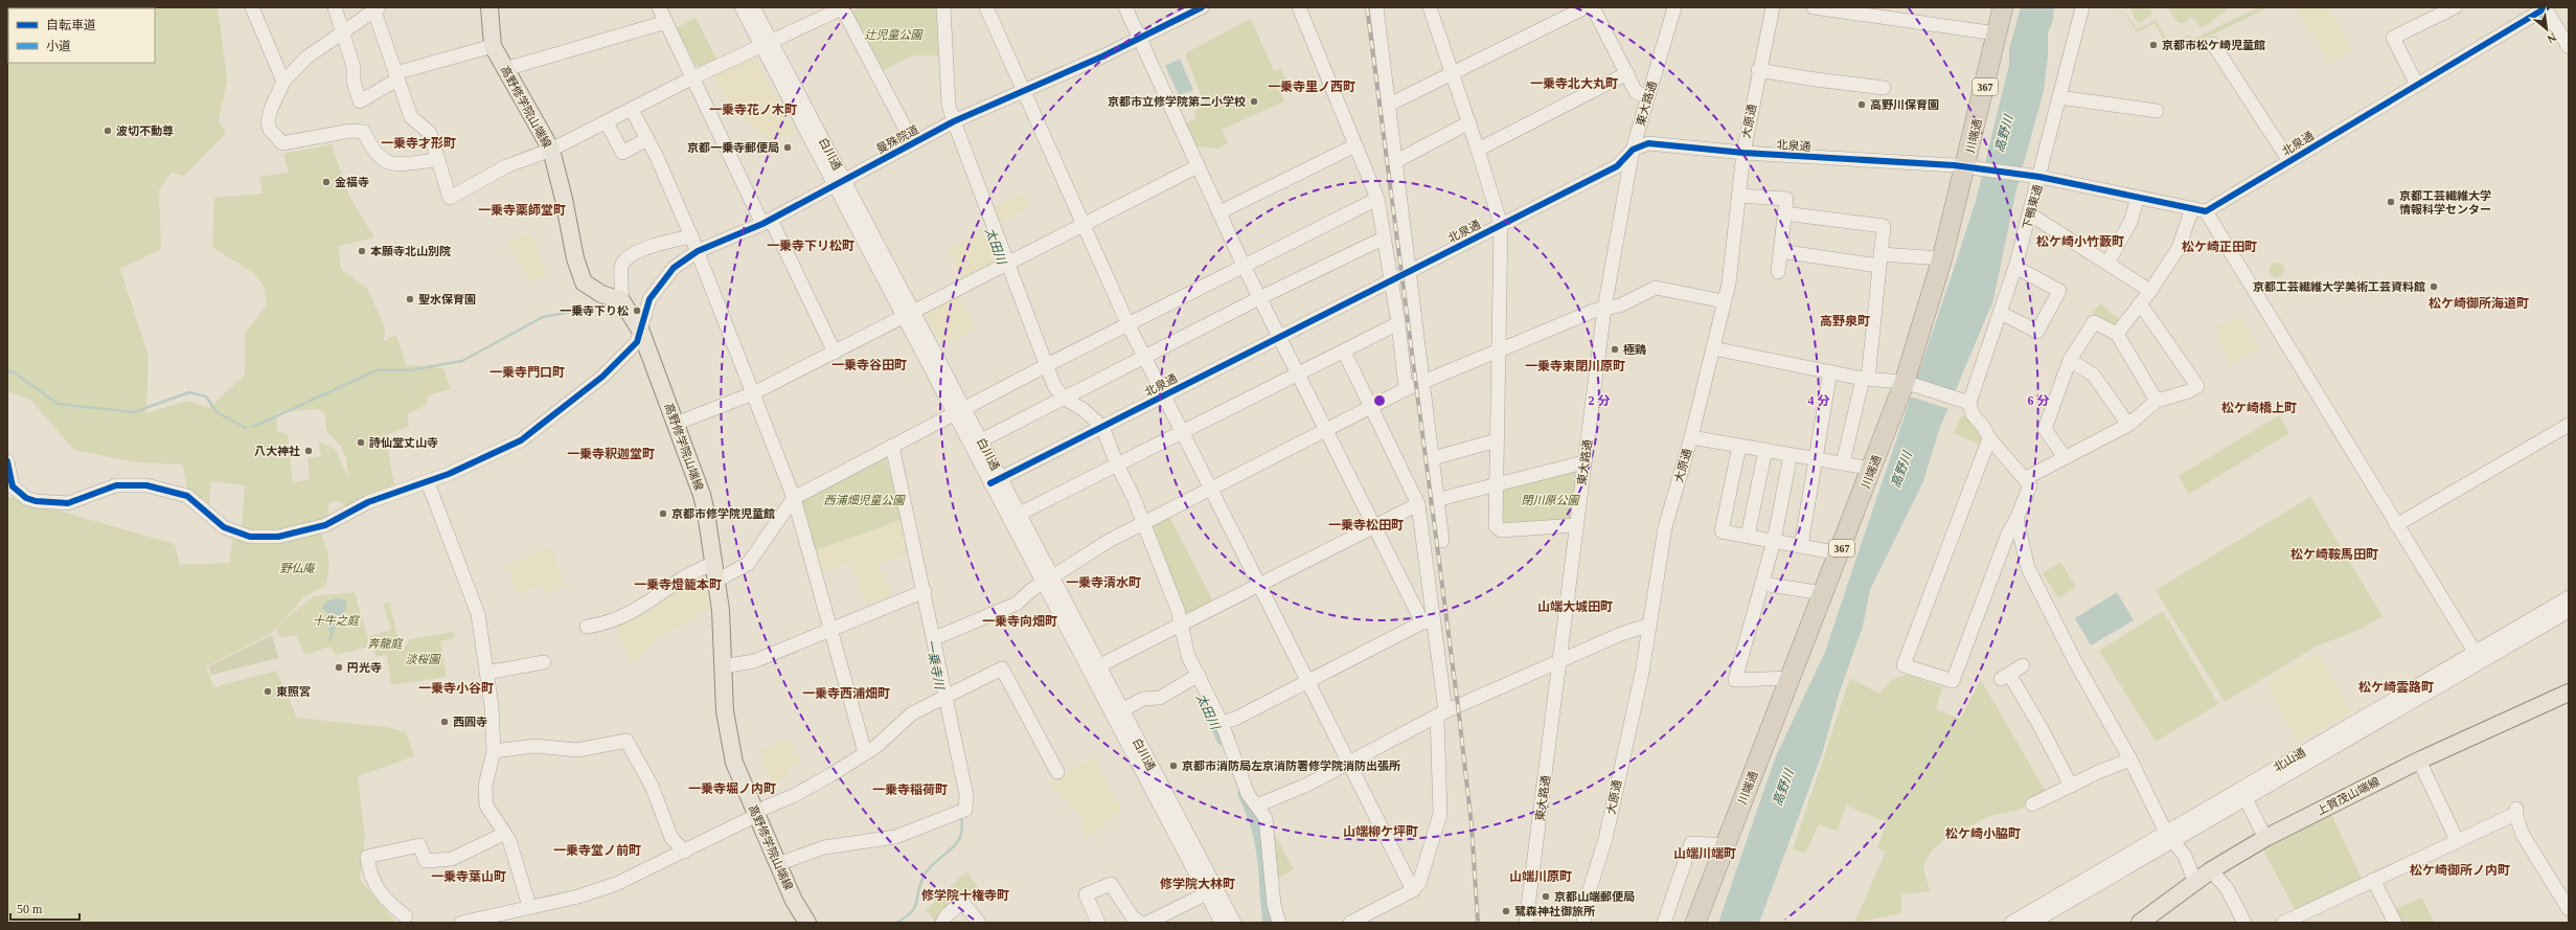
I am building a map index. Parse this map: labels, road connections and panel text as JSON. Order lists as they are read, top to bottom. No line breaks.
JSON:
{"streets":{"highway":["367","川端通"],"main road":["高野修学院山端線","上賀茂山端線"],"street":["東大路通","大原通","曼殊院道","北泉通","白川通","下鴨東通","北山通"]},"crossings":[["東大路通","北泉通"],["高野修学院山端線","曼殊院道"],["大原通","北泉通"],["川端通","北泉通"],["曼殊院道","白川通"],["北泉通","白川通"],["北泉通","下鴨東通"]],"districts":["一乗寺北大丸町","一乗寺里ノ西町","一乗寺花ノ木町","一乗寺才形町","一乗寺薬師堂町","松ケ崎小竹藪町","一乗寺下リ松町","松ケ崎正田町","松ケ崎御所海道町","高野泉町","一乗寺谷田町","一乗寺東閉川原町","一乗寺門口町","松ケ崎橋上町","一乗寺釈迦堂町","一乗寺松田町","松ケ崎鞍馬田町","一乗寺清水町","一乗寺燈籠本町","山端大城田町","一乗寺向畑町","松ケ崎雲路町","一乗寺小谷町","一乗寺西浦畑町","一乗寺堀ノ内町","一乗寺稲荷町","山端柳ケ坪町","松ケ崎小脇町","一乗寺堂ノ前町","山端川端町","松ケ崎御所ノ内町","一乗寺葉山町","山端川原町","修学院大林町","修学院十権寺町"],"water":["高野川","太田川","一乗寺川"],"parks":["辻児童公園","西浦畑児童公園","閉川原公園","野仏庵","十牛之庭","奔龍庭","淡桜園"],"places":["京都市松ケ崎児童館","京都市立修学院第二小学校","高野川保育園","波切不動尊","京都一乗寺郵便局","金福寺","京都工芸繊維大学 情報科学センター","本願寺北山別院","京都工芸繊維大学美術工芸資料館","聖水保育園","一乗寺下り松","極鶏","詩仙堂丈山寺","八大神社","京都市修学院児童館","円光寺","東照宮","西圓寺","京都市消防局左京消防署修学院消防出張所","京都山端郵便局","鷺森神社御旅所"],"legend":["自転車道","小道"],"scale_bar":"50 m","north":"bottom right","rings":["2 分","4 分","6 分"]}
